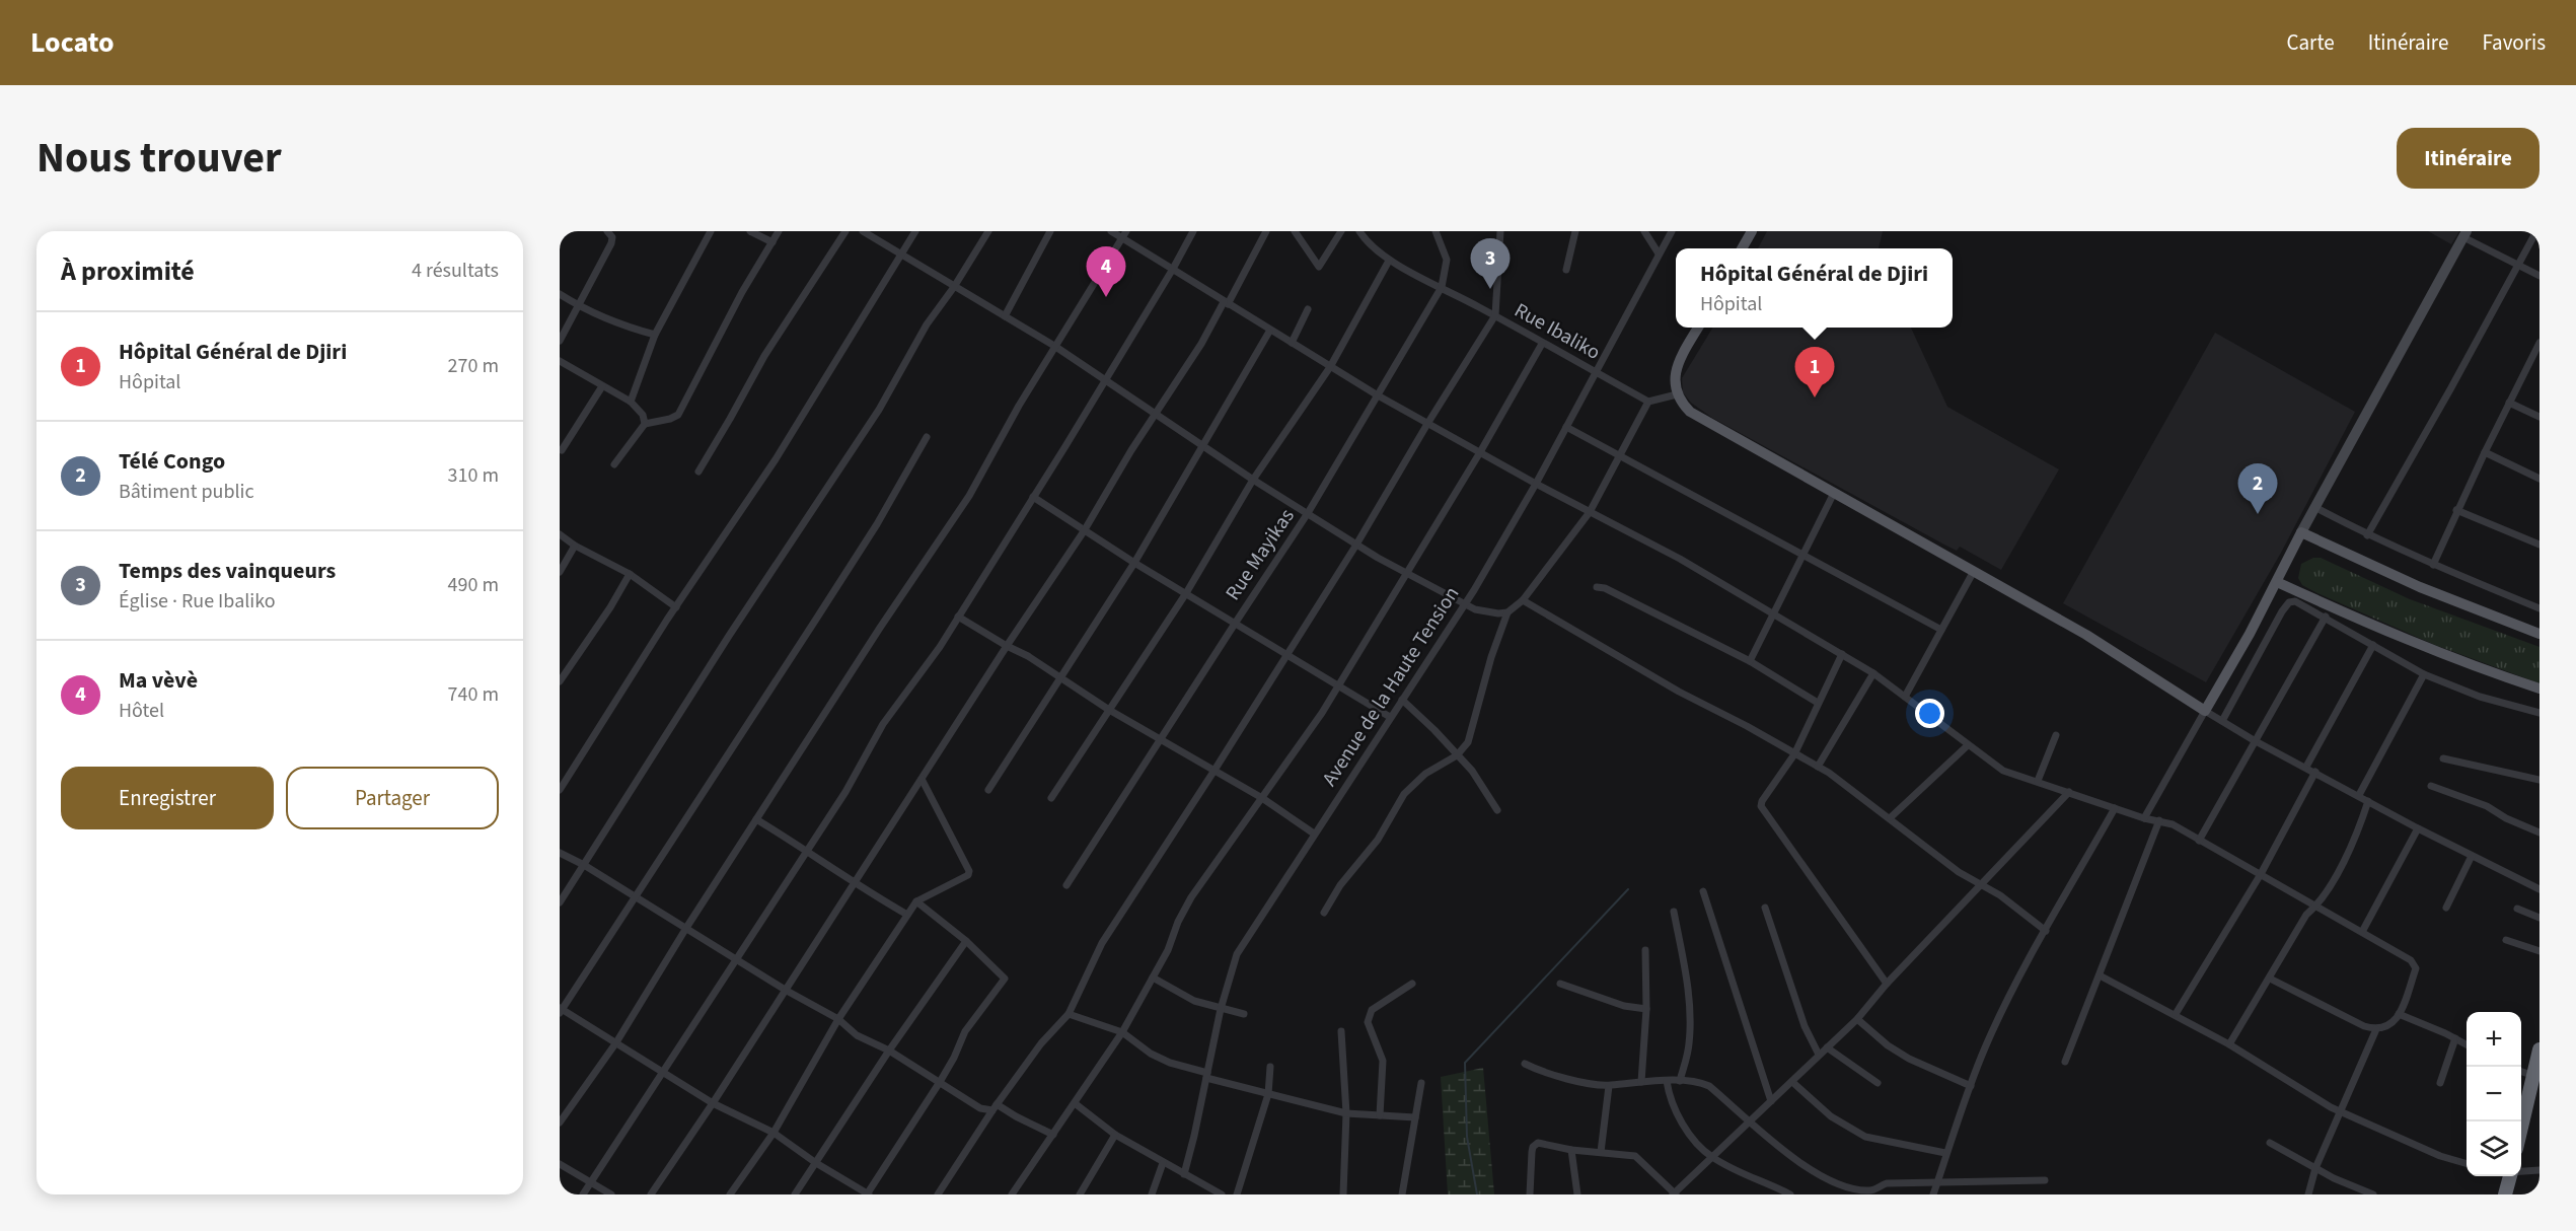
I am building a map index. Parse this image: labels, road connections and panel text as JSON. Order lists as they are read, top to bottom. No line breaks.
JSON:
{"streets":{"street":["Rue Ibaliko","Rue Mayikas","Avenue de la Haute Tension"]},"crossings":[["Rue Ibaliko","Rue Mayikas"],["Rue Ibaliko","Avenue de la Haute Tension"]],"page":{"header":"Locato","nav":["Carte","Itinéraire","Favoris"],"title":"Nous trouver","buttons":["Itinéraire",["Enregistrer","Partager"]],"heading":["À proximité","4 résultats"],"pins":["3","4","1","2"],"popup":["Hôpital Général de Djiri","Hôpital"],"list":[{"mark":"1","name":"Hôpital Général de Djiri","note":"Hôpital","value":"270 m"},{"mark":"2","name":"Télé Congo","note":"Bâtiment public","value":"310 m"},{"mark":"3","name":"Temps des vainqueurs","note":"Église · Rue Ibaliko","value":"490 m"},{"mark":"4","name":"Ma vèvè","note":"Hôtel","value":"740 m"}],"map_buttons":["+","−"]}}
